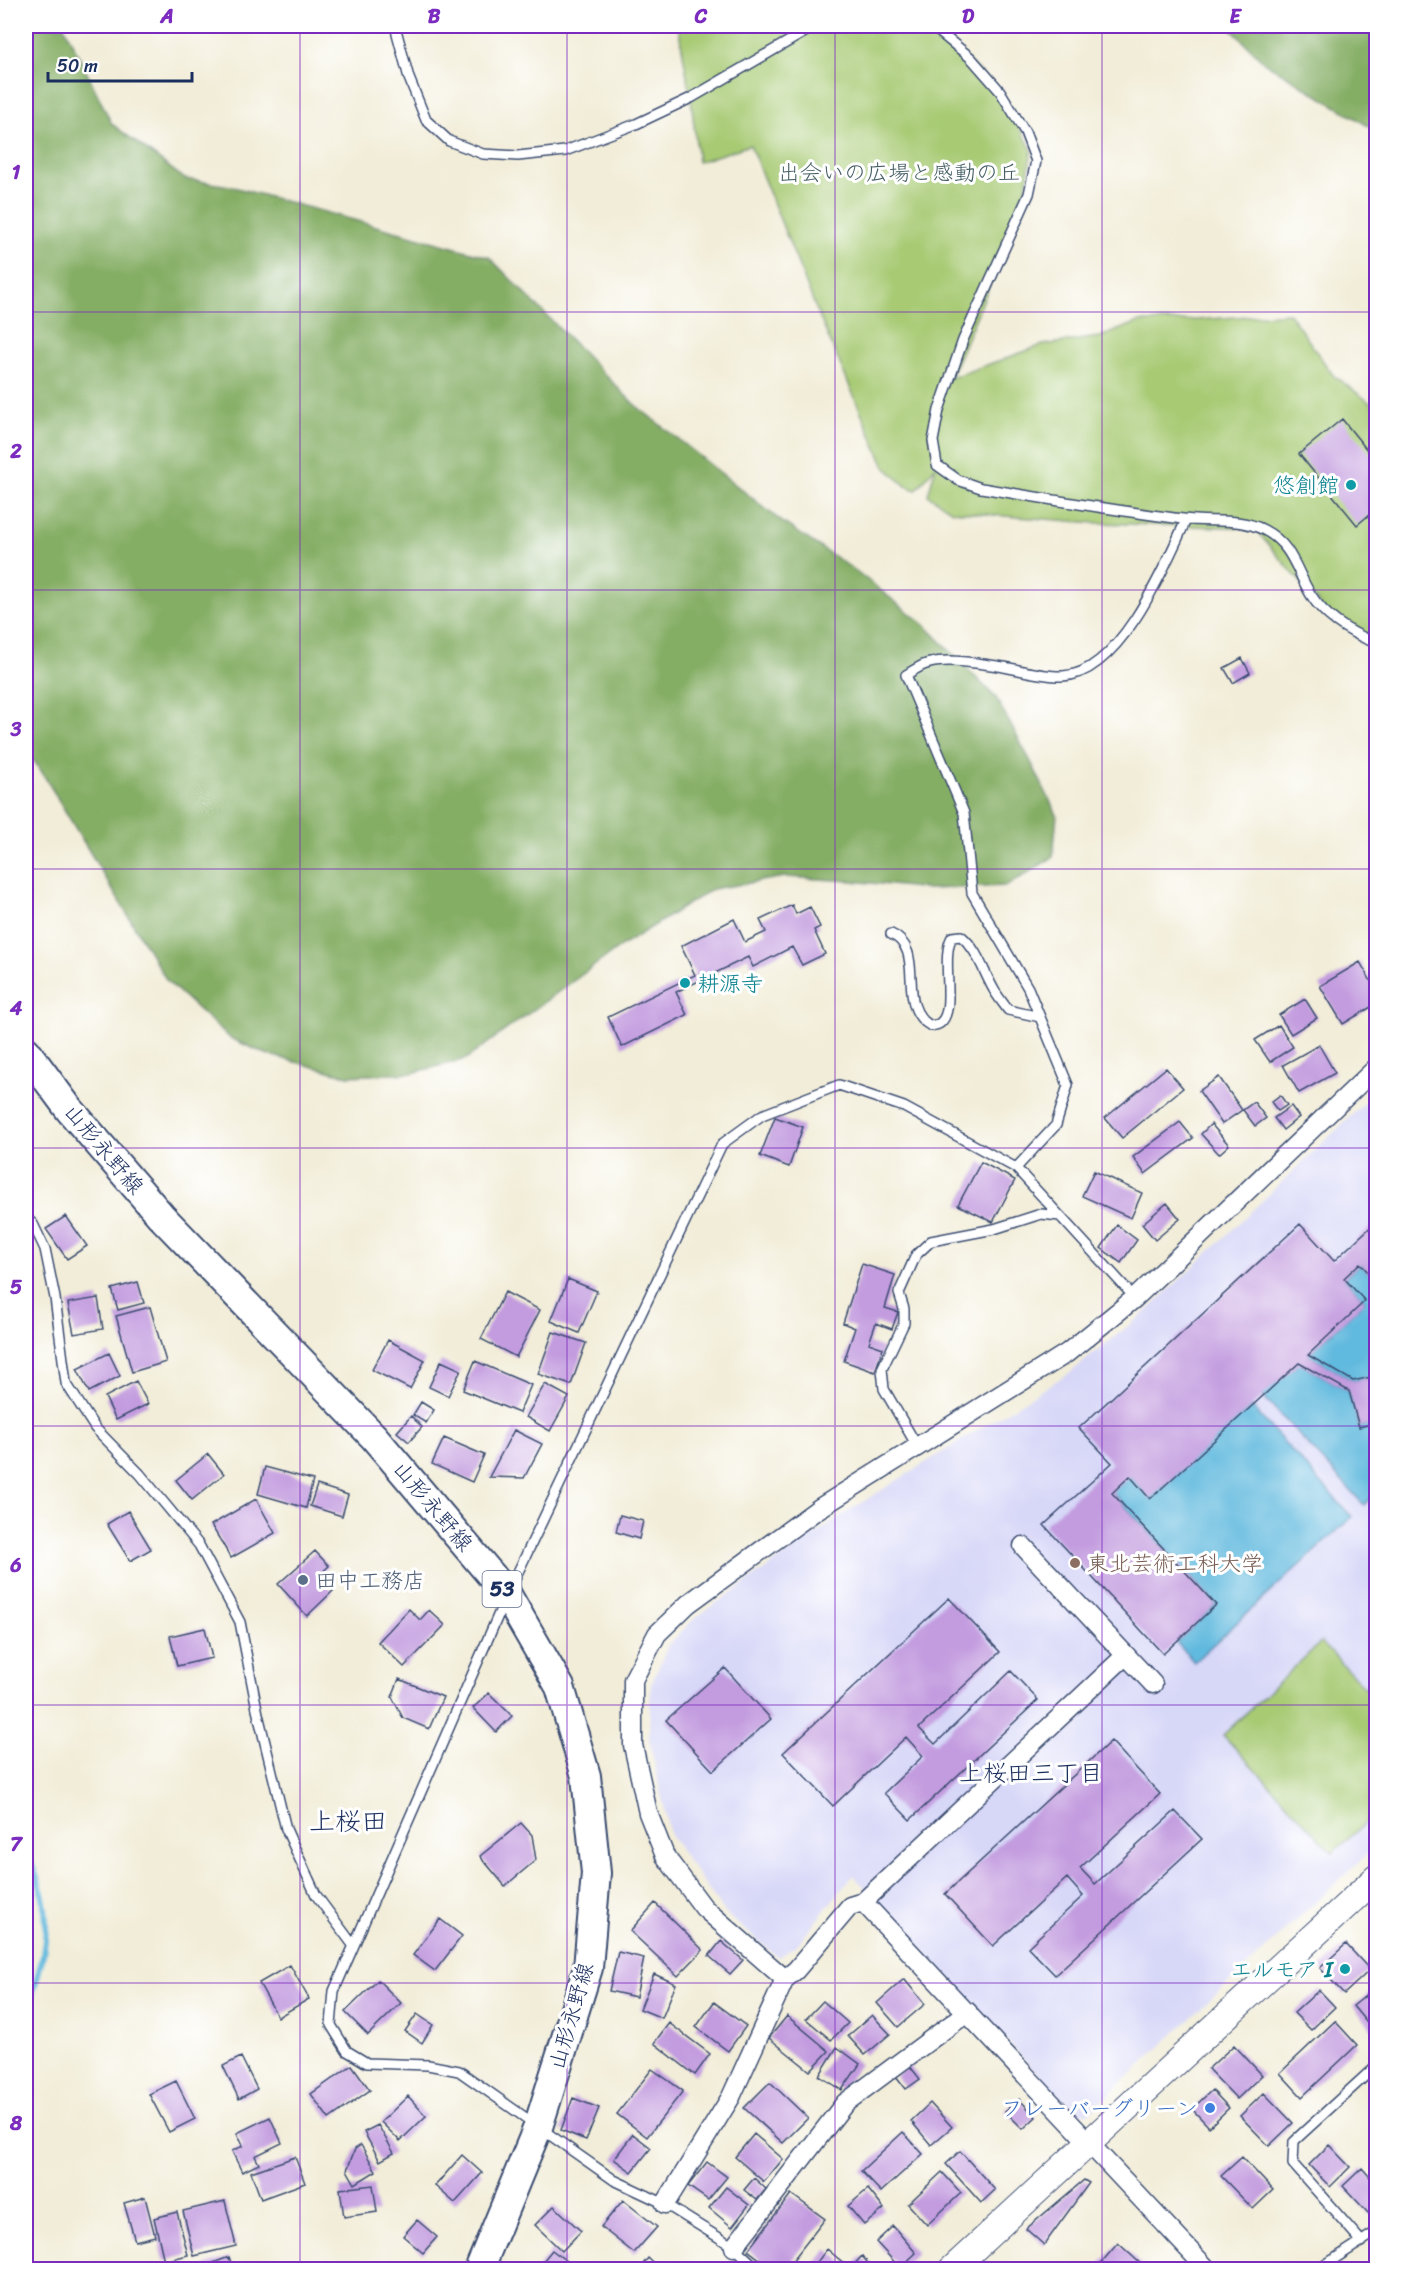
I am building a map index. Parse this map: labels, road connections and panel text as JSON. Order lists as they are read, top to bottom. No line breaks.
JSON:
{"streets":{"main road":["山形永野線","53"]},"districts":["上桜田三丁目","上桜田"],"parks":["出会いの広場と感動の丘"],"places":["悠創館","耕源寺","東北芸術工科大学","田中工務店","エルモア I","フレーバーグリーン"],"scale_bar":"50 m","grid":{"columns":["A","B","C","D","E"],"rows":["1","2","3","4","5","6","7","8"]}}
